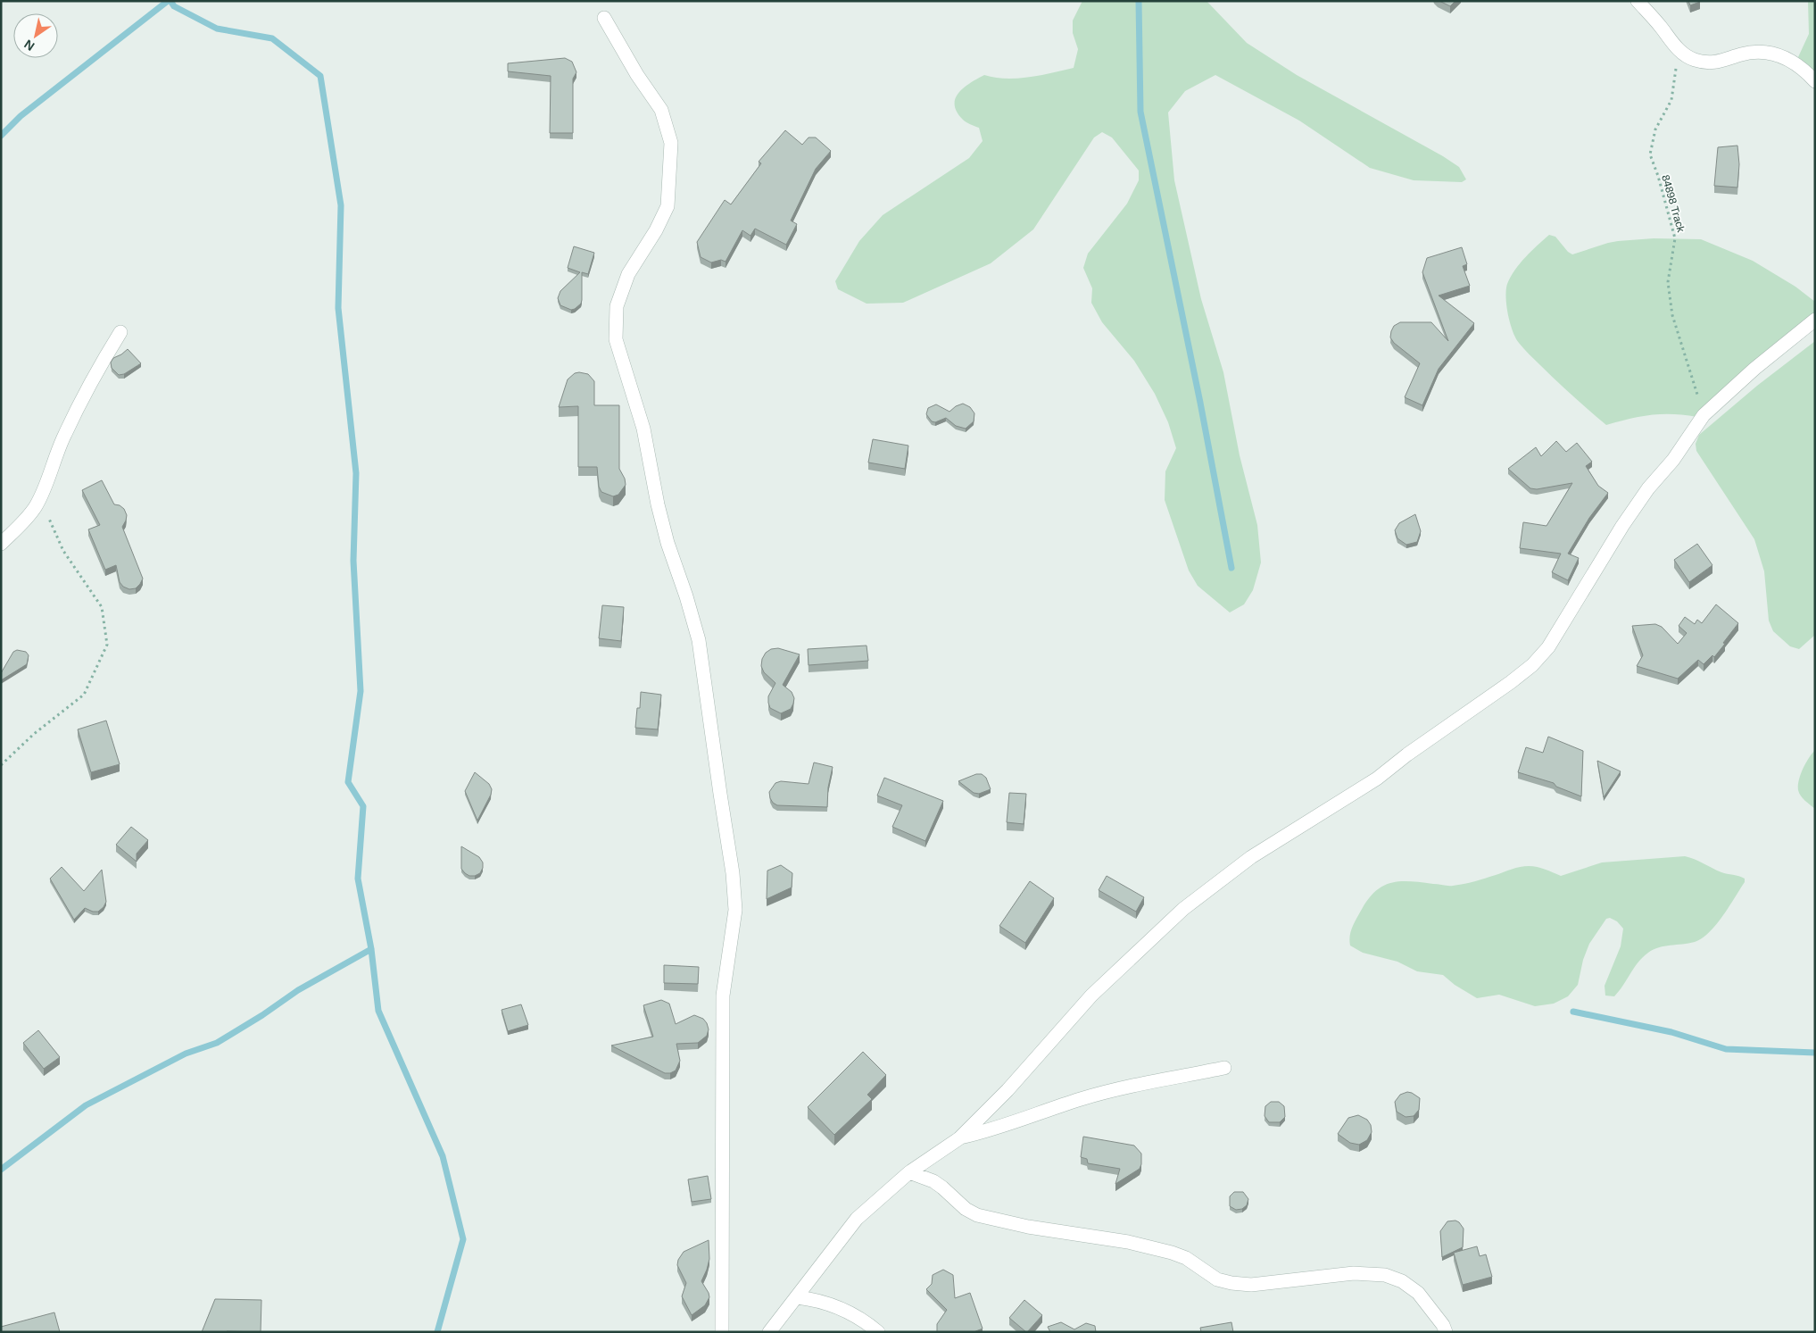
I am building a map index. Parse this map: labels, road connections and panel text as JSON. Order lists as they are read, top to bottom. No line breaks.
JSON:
{"streets":{"path":["84898 Track"]},"north":"bottom left"}
